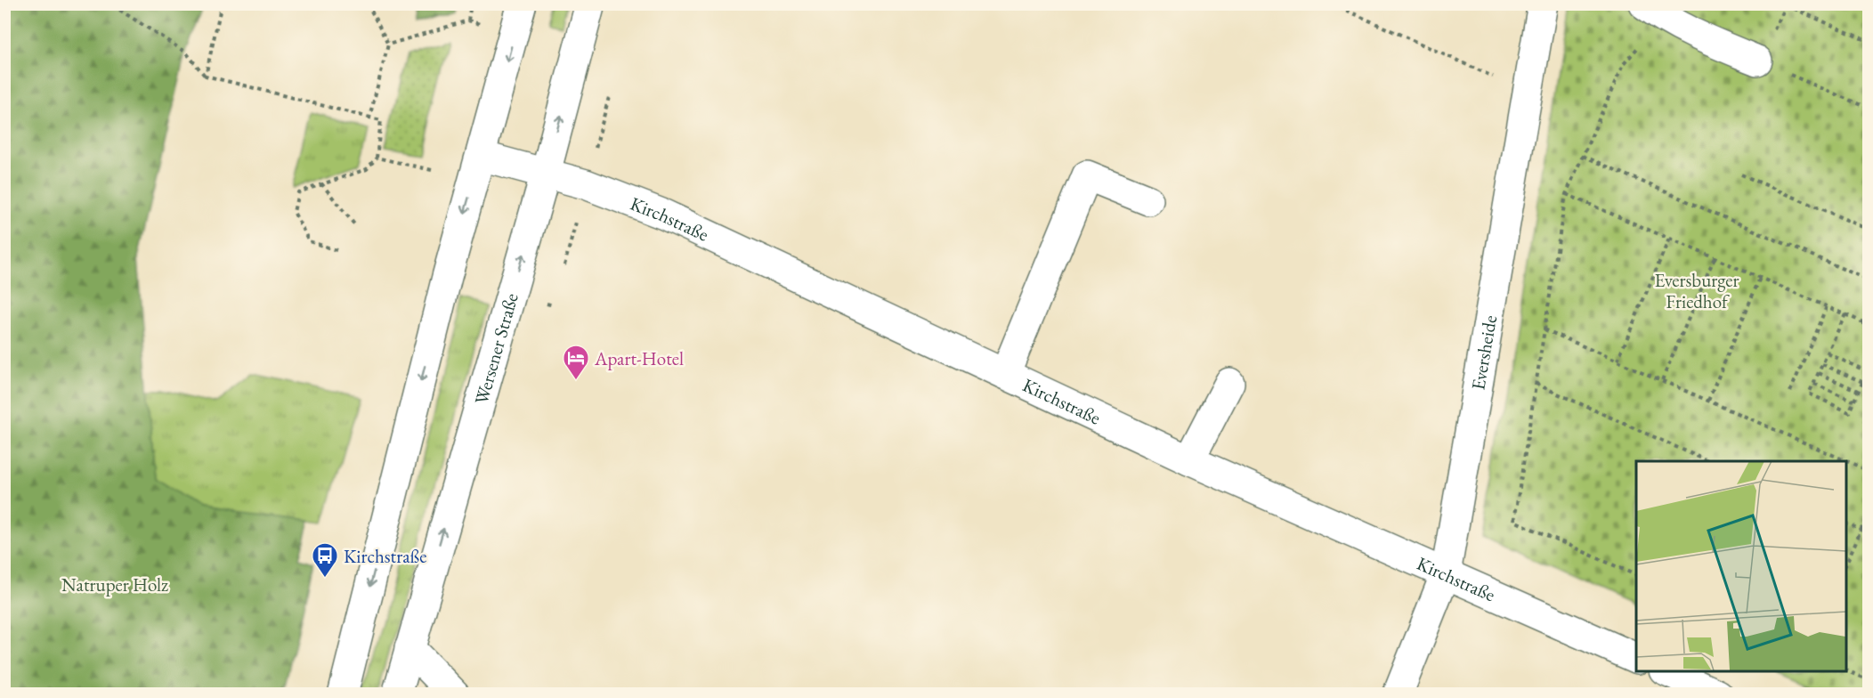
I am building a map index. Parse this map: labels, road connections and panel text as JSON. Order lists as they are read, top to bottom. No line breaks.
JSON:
{"streets":{"street":["Kirchstraße","Wersener Straße","Eversheide"]},"crossings":[["Kirchstraße","Wersener Straße"],["Kirchstraße","Eversheide"]],"parks":["Eversburger Friedhof","Natruper Holz"],"places":{"hotel":["Apart-Hotel"],"bus stop":["Kirchstraße"]}}
